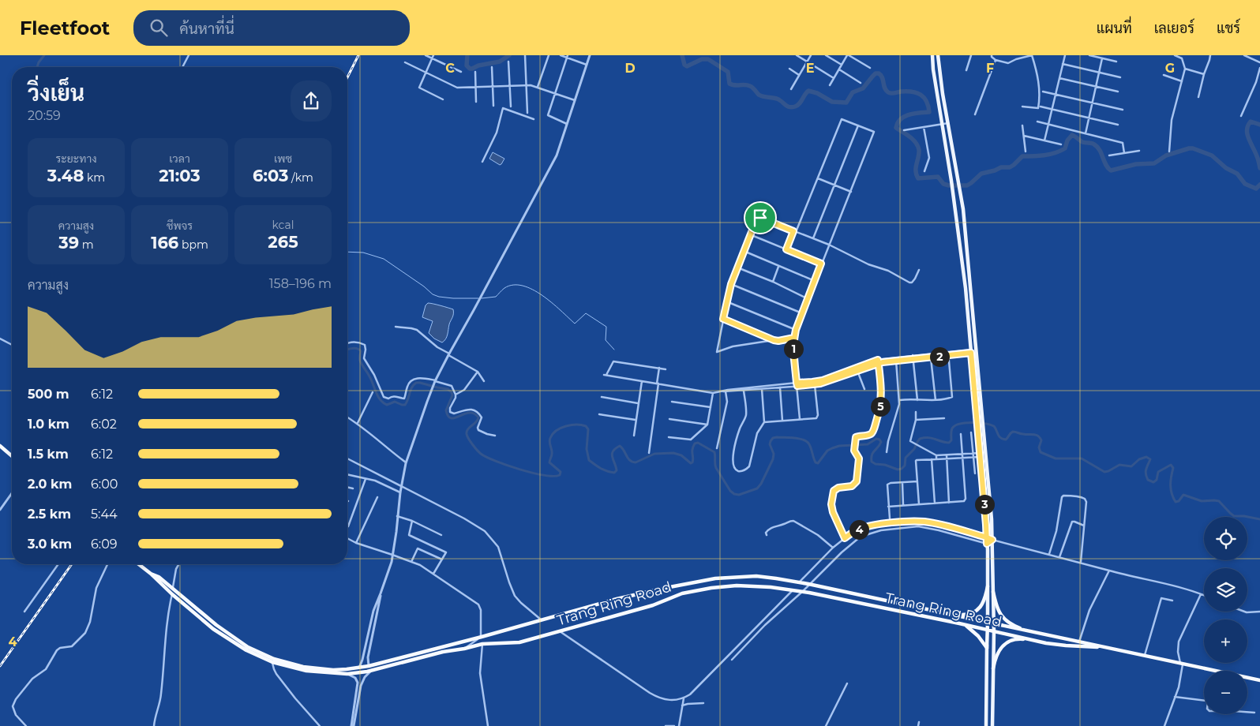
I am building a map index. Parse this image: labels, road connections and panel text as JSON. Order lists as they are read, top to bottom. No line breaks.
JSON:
{"streets":{"highway":["Trang Ring Road"]},"page":{"header":"Fleetfoot","search":"ค้นหาที่นี่","nav":["แผนที่","เลเยอร์","แชร์"],"heading":["วิ่งเย็น","20:59"],"stats":[["ระยะทาง","3.48 km"],["เวลา","21:03"],["เพซ","6:03 /km"],["ความสูง","39 m"],["ชีพจร","166 bpm"],["kcal","265"]],"chart":["ความสูง","158–196 m"],"pins":["1","2","5","3","4"],"list":[{"name":"500 m","note":"6:12"},{"name":"1.0 km","note":"6:02"},{"name":"1.5 km","note":"6:12"},{"name":"2.0 km","note":"6:00"},{"name":"2.5 km","note":"5:44"},{"name":"3.0 km","note":"6:09"}],"map_buttons":["+","−"]},"grid":{"columns":["C","D","E","F","G"],"rows":["4"]}}
